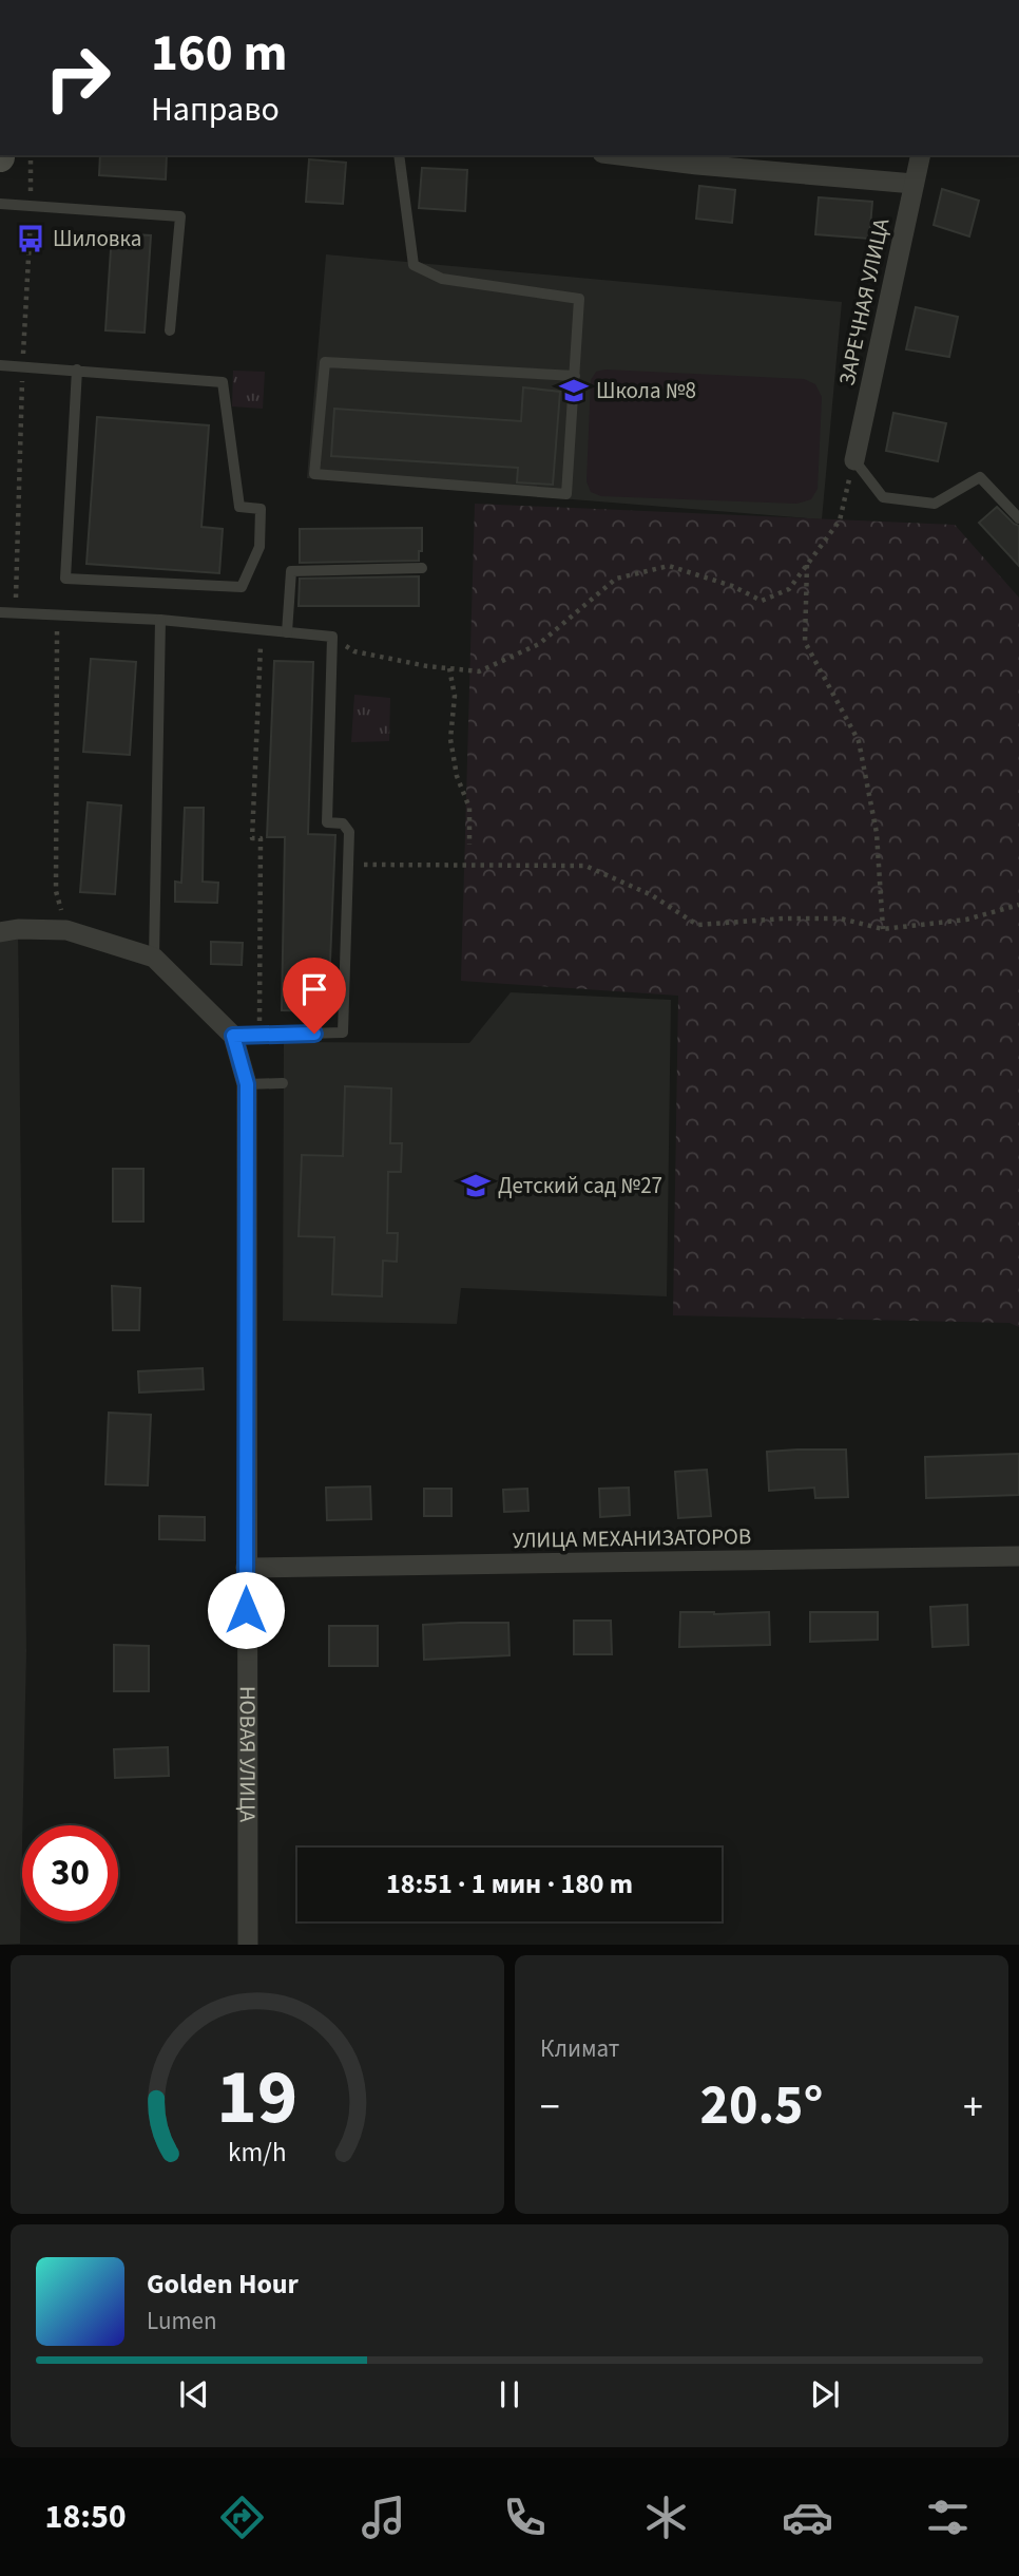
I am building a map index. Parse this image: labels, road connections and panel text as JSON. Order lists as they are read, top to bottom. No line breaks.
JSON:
{"streets":{"street":["ЗАРЕЧНАЯ УЛИЦА","УЛИЦА МЕХАНИЗАТОРОВ","НОВАЯ УЛИЦА"]},"crossings":[["УЛИЦА МЕХАНИЗАТОРОВ","НОВАЯ УЛИЦА"]],"places":{"bus stop":["Шиловка"],"school or university":["Школа №8","Детский сад №27"]},"page":{"turn":["160 m","Направо"],"limit":"30","trip":"18:51 · 1 мин · 180 m","tile":"Климат","heat":["−","20.5°","+"],"song":["Golden Hour","Lumen"],"tabs":"18:50","gauge":["19","km/h"]}}
